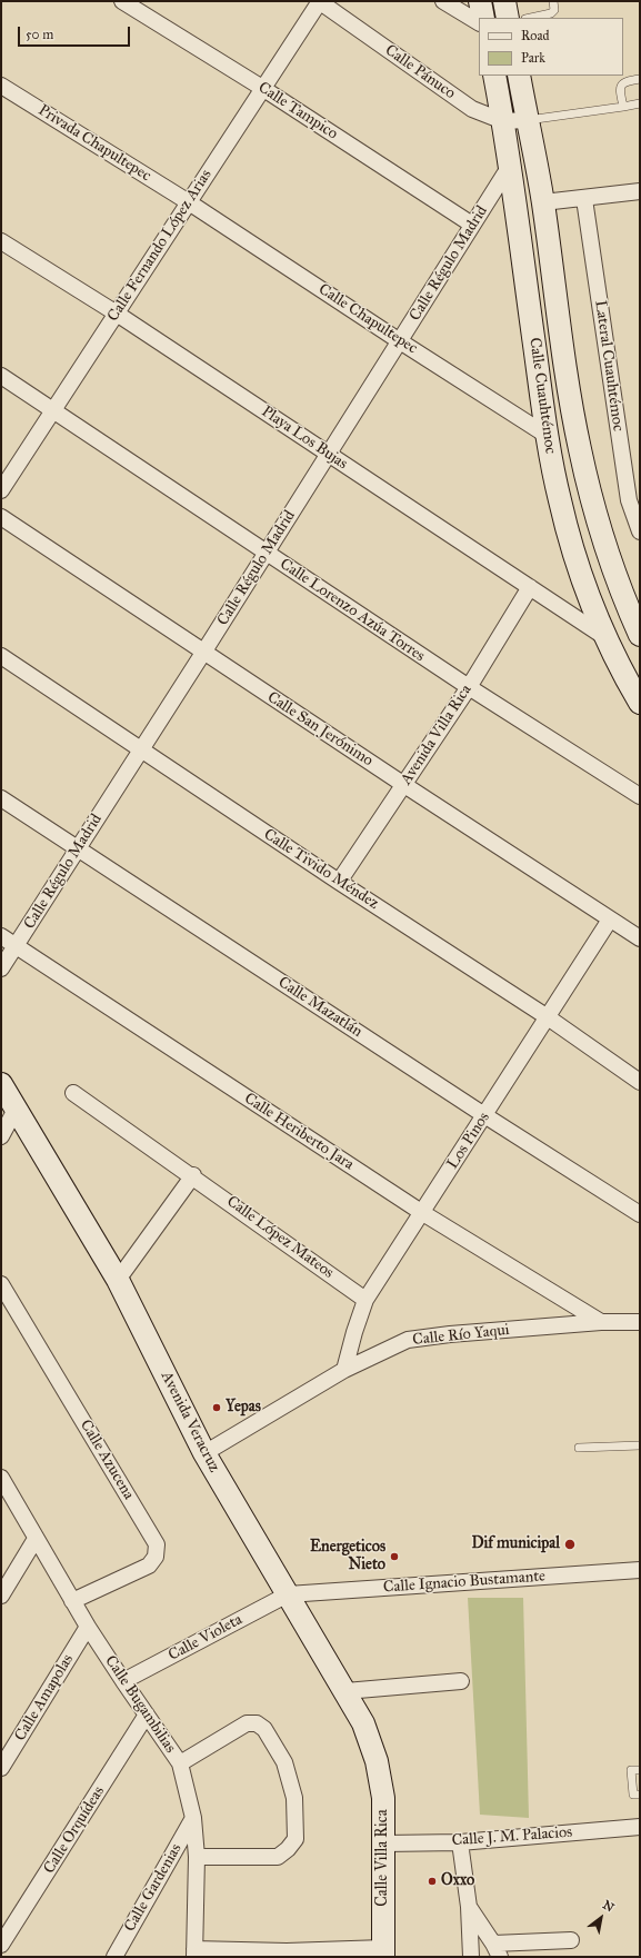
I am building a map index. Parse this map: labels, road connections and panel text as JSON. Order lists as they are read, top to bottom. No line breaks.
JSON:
{"streets":{"main road":["Calle Cuauhtémoc","Avenida Veracruz","Calle Villa Rica"],"street":["Calle Pánuco","Calle Tampico","Privada Chapultepec","Calle Fernando López Arias","Calle Régulo Madrid","Calle Chapultepec","Lateral Cuauhtémoc","Playa Los Bujas","Calle Lorenzo Azúa Torres","Calle San Jerónimo","Avenida Villa Rica","Calle Tivido Méndez","Calle Mazatlán","Calle Heriberto Jara","Los Pinos","Calle López Mateos","Calle Río Yaqui","Calle Azucena","Calle Ignacio Bustamante","Calle Violeta","Calle Amapolas","Calle Bugambilias","Calle Orquídeas","Calle J. M. Palacios","Calle Gardenias"]},"crossings":[["Calle Pánuco","Calle Fernando López Arias"],["Calle Pánuco","Calle Cuauhtémoc"],["Calle Tampico","Calle Fernando López Arias"],["Calle Tampico","Calle Régulo Madrid"],["Privada Chapultepec","Calle Fernando López Arias"],["Privada Chapultepec","Calle Chapultepec"],["Calle Fernando López Arias","Calle Chapultepec"],["Calle Fernando López Arias","Playa Los Bujas"],["Calle Fernando López Arias","Calle Lorenzo Azúa Torres"],["Calle Régulo Madrid","Calle Chapultepec"],["Calle Régulo Madrid","Calle Cuauhtémoc"],["Calle Régulo Madrid","Playa Los Bujas"],["Calle Régulo Madrid","Calle Lorenzo Azúa Torres"],["Calle Régulo Madrid","Calle San Jerónimo"],["Calle Régulo Madrid","Calle Tivido Méndez"],["Calle Régulo Madrid","Calle Mazatlán"],["Calle Régulo Madrid","Calle Heriberto Jara"],["Calle Chapultepec","Calle Cuauhtémoc"],["Calle Cuauhtémoc","Playa Los Bujas"],["Playa Los Bujas","Avenida Villa Rica"],["Calle Lorenzo Azúa Torres","Avenida Villa Rica"],["Calle San Jerónimo","Avenida Villa Rica"],["Calle San Jerónimo","Los Pinos"],["Avenida Villa Rica","Calle Tivido Méndez"],["Calle Tivido Méndez","Los Pinos"],["Calle Mazatlán","Los Pinos"],["Calle Heriberto Jara","Los Pinos"],["Calle Heriberto Jara","Calle Río Yaqui"],["Los Pinos","Calle López Mateos"],["Los Pinos","Calle Río Yaqui"],["Calle Río Yaqui","Avenida Veracruz"],["Avenida Veracruz","Calle Ignacio Bustamante"],["Avenida Veracruz","Calle Violeta"],["Avenida Veracruz","Calle Villa Rica"],["Calle Azucena","Calle Bugambilias"],["Calle Ignacio Bustamante","Calle Violeta"],["Calle Violeta","Calle Bugambilias"],["Calle Amapolas","Calle Bugambilias"],["Calle Bugambilias","Calle Orquídeas"],["Calle Bugambilias","Calle Gardenias"],["Calle J. M. Palacios","Calle Villa Rica"]],"places":["Yepas","Dif municipal","Energeticos Nieto","Oxxo"],"legend":["Road","Park"],"scale_bar":"50 m","north":"top right"}
